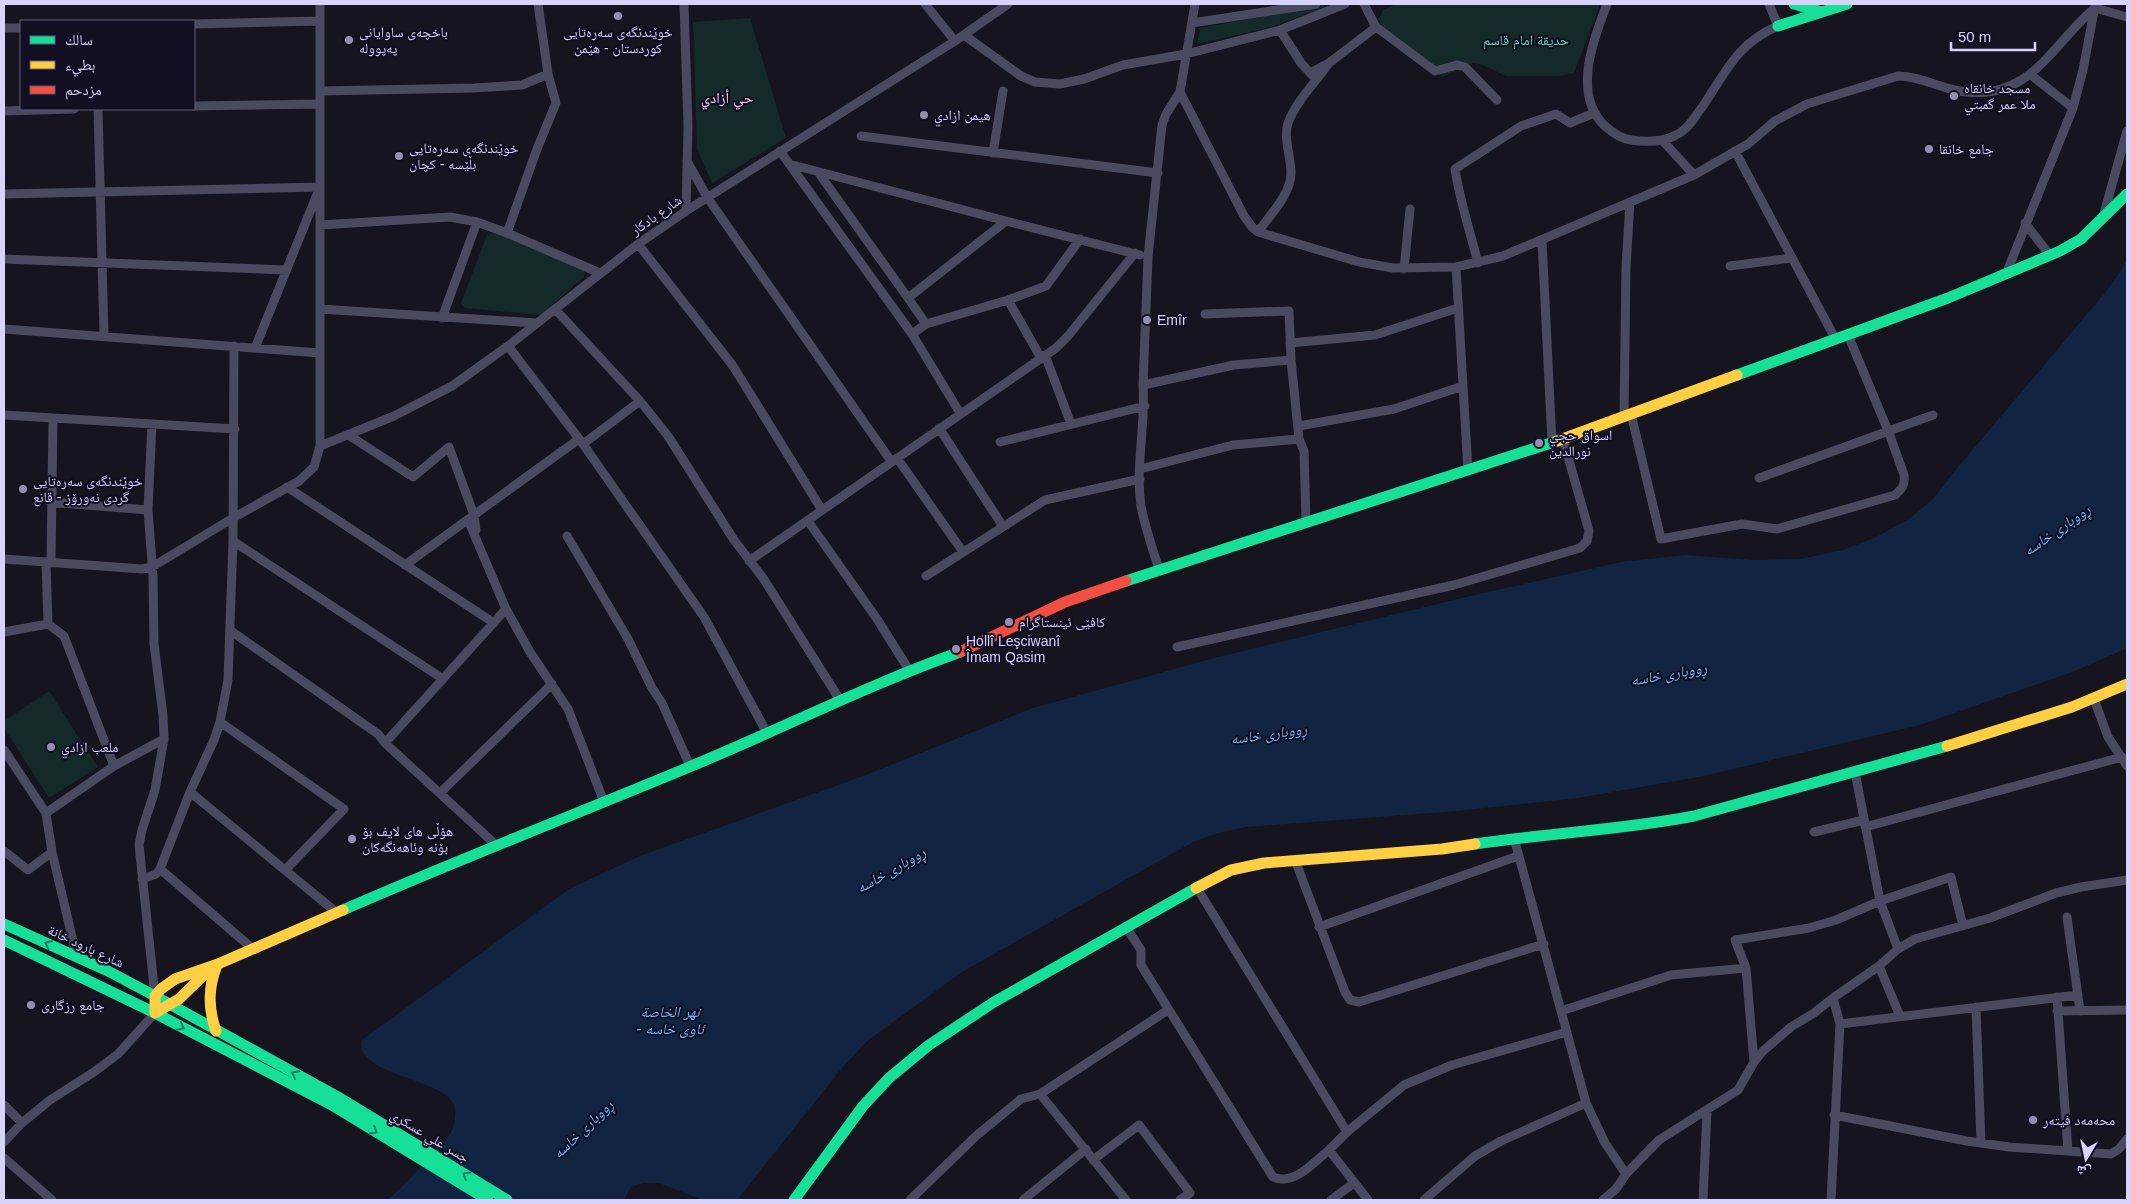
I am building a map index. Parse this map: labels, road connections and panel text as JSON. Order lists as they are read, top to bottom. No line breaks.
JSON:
{"streets":{"street":["شارع بادكار","شارع بارود خانة","جسر علي عسكري"]},"crossings":[["شارع بارود خانة","جسر علي عسكري"]],"districts":["حي أزادي"],"water":["ڕووباری خاسە","نهر الخاصة - ئاوی خاسە"],"parks":["حديقة امام قاسم"],"places":["خوێندنگەی سەرەتایی کوردستان - هێمن","باخچەی ساوایانی پەپوولە","مسجد خانقاه ملا عمر گمبتي","هيمن ازادي","جامع خانقا","خوێندنگەی سەرەتایی بڵێسە - کچان","Emîr","اسواق حجي نورالدين","خوێندنگەی سەرەتایی گردی نەورۆز - قانع","کافێی ئینستاگرام","Hollî Leşciwanî Îmam Qasim","ملعب ازادي","هۆڵی های لایف بۆ بۆنە وئاهەنگەکان","جامع رزگاری","محەمەد فیتەر"],"legend":["سالك","بطيء","مزدحم"],"scale_bar":"50 m","north":"bottom"}
